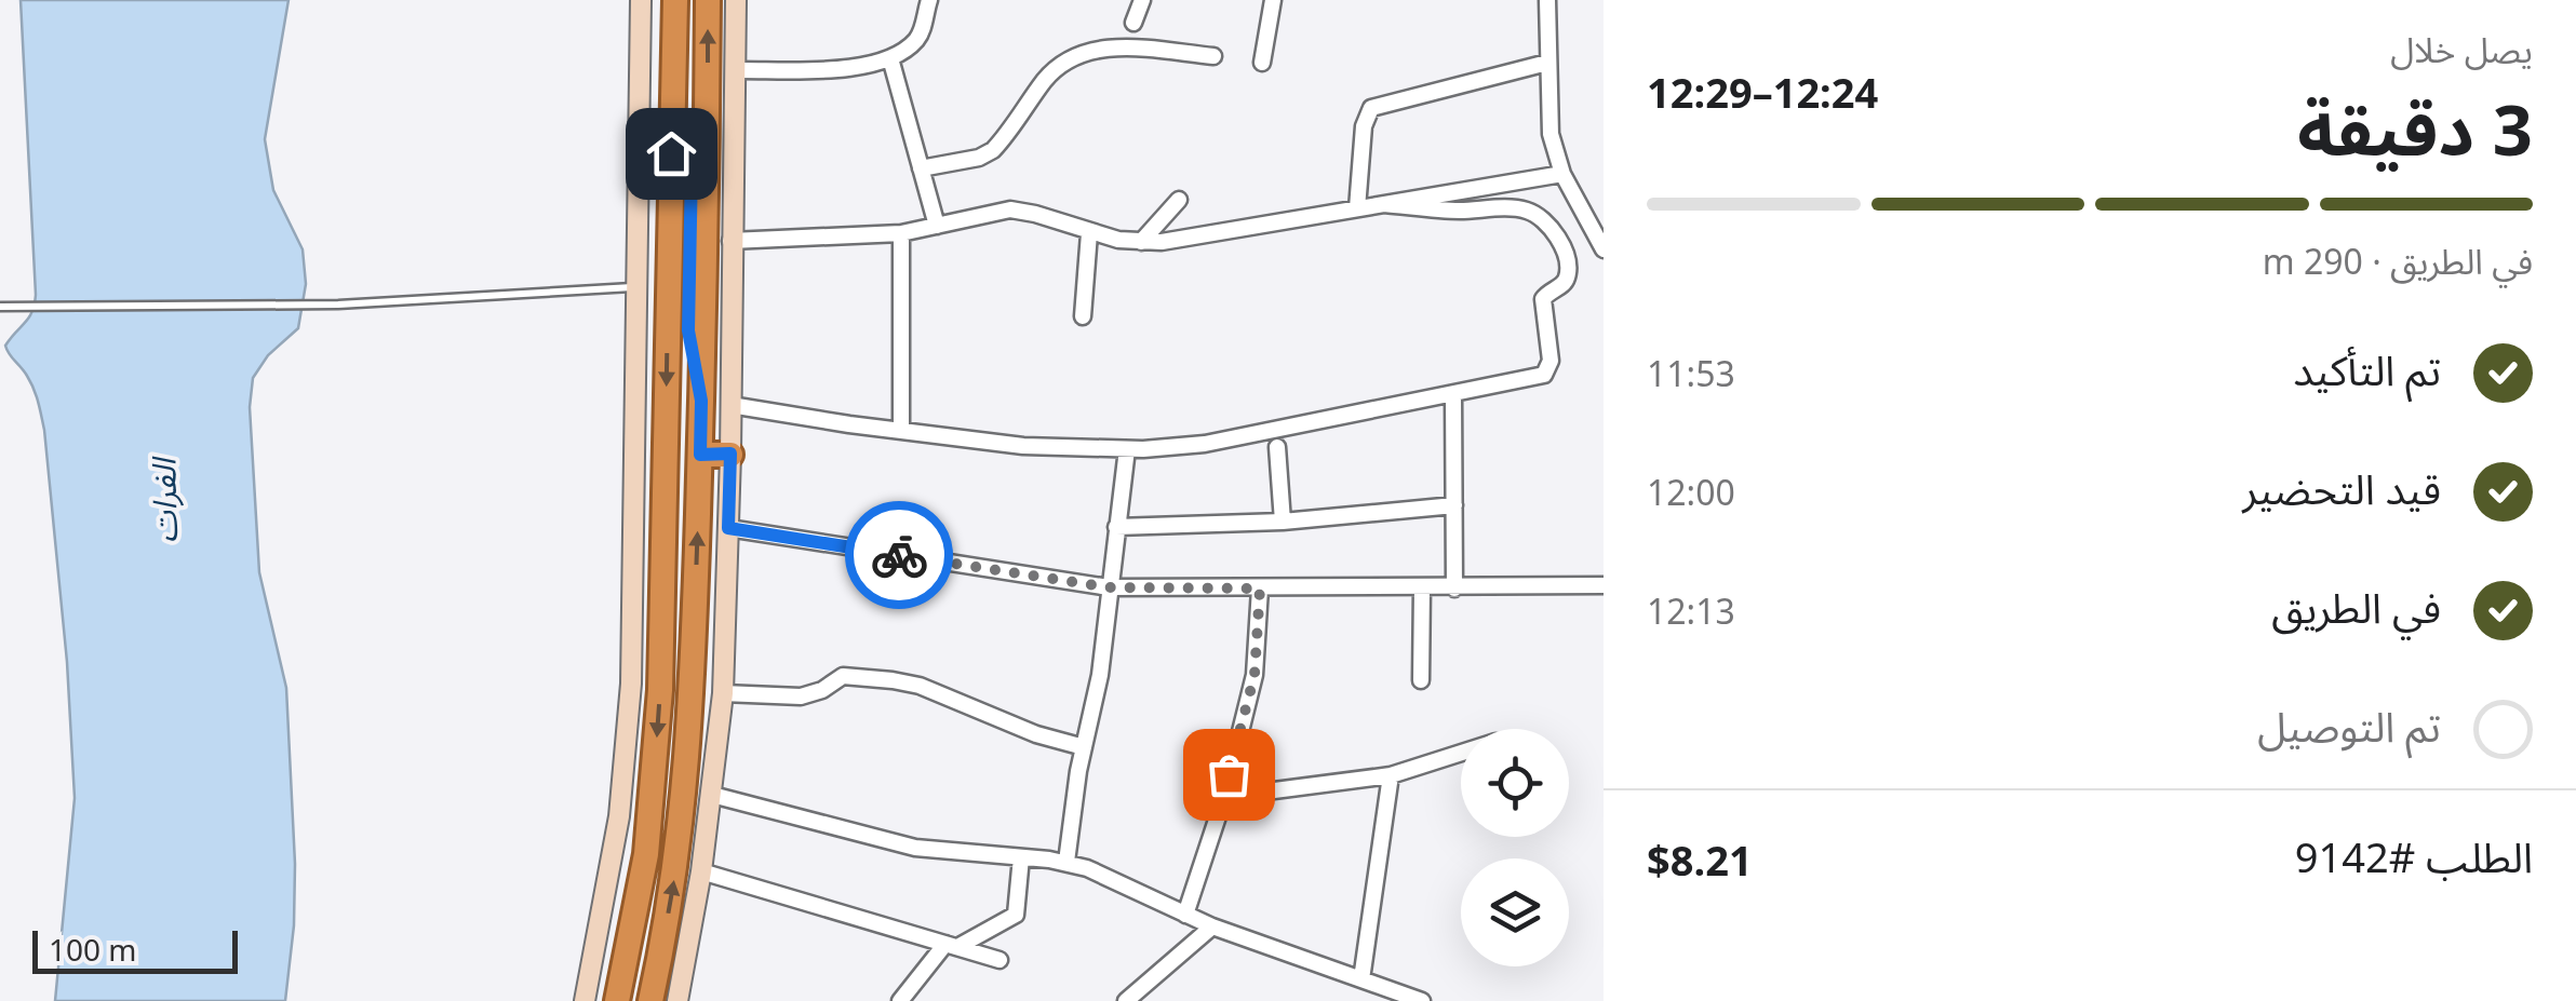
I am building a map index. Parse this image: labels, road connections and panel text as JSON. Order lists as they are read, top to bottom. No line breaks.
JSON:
{"water":["الفرات"],"scale_bar":"100 m","page":{"heading":["3 دقيقة","يصل خلال","12:24–12:29"],"panel":["الطلب #9142","$8.21"],"bar":"في الطريق · 290 m","list":[["تم التأكيد","11:53"],["قيد التحضير","12:00"],["في الطريق","12:13"],"تم التوصيل"],"scale":"100 m"}}
